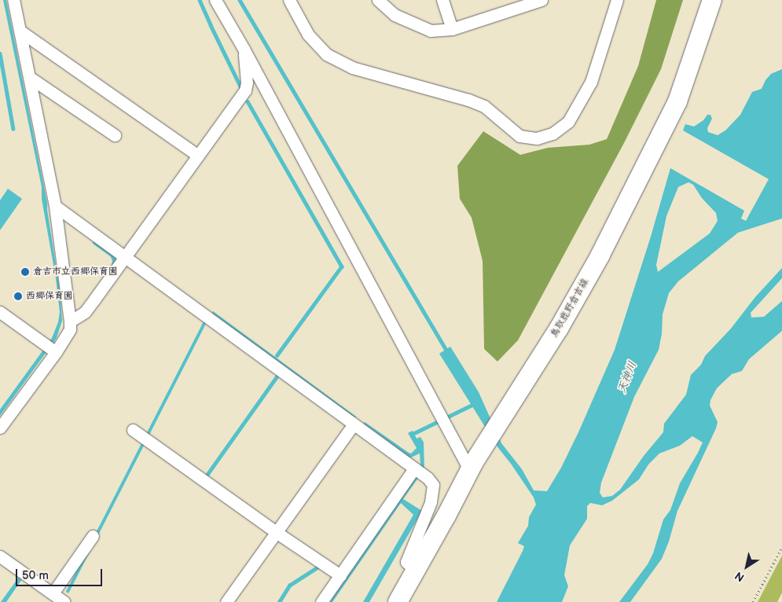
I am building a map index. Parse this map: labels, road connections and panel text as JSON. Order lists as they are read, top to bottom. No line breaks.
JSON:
{"streets":{"main road":["鳥取鹿野倉吉線"]},"water":["天神川"],"places":["倉吉市立西郷保育園","西郷保育園"],"scale_bar":"50 m","north":"bottom left"}
